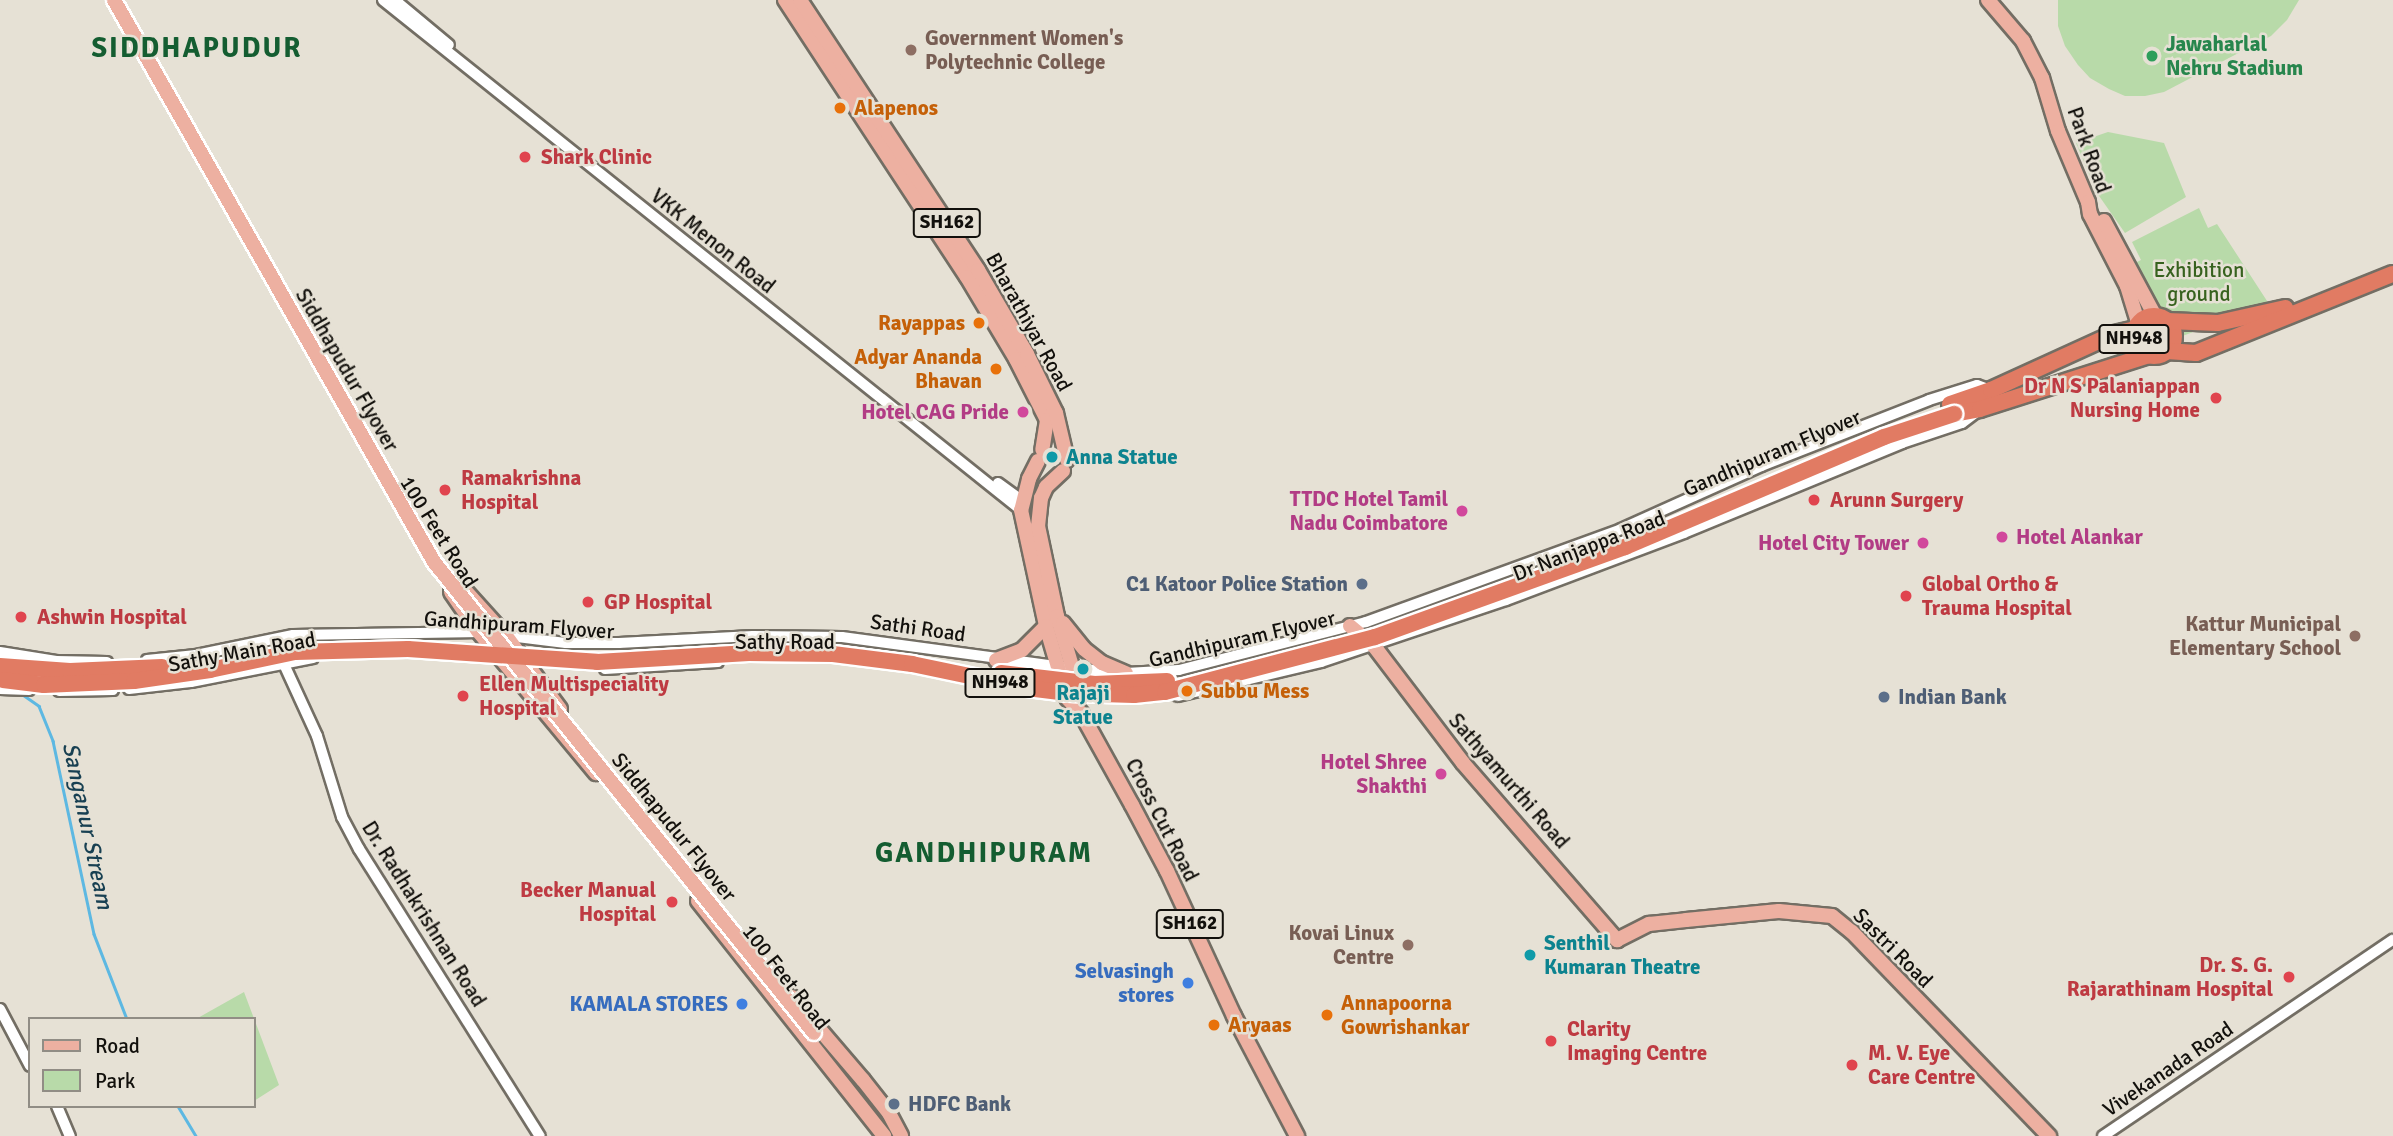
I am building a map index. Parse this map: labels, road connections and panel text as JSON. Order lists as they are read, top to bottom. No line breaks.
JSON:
{"streets":{"highway":["NH948","Gandhipuram Flyover","Dr Nanjappa Road"],"main road":["Park Road","SH162","Bharathiyar Road","Siddhapudur Flyover","100 Feet Road","Sathyamurthi Road","Cross Cut Road","Sastri Road"],"street":["VKK Menon Road","Sathi Road","Sathy Road","Sathy Main Road","Dr. Radhakrishnan Road","Vivekanada Road"]},"crossings":[["Park Road","NH948"],["Park Road","Dr Nanjappa Road"],["SH162","VKK Menon Road"],["SH162","Bharathiyar Road"],["SH162","Dr Nanjappa Road"],["SH162","Sathi Road"],["SH162","Sathy Road"],["SH162","Cross Cut Road"],["NH948","Dr Nanjappa Road"],["Siddhapudur Flyover","100 Feet Road"],["Gandhipuram Flyover","Dr Nanjappa Road"],["Gandhipuram Flyover","Sathy Main Road"],["100 Feet Road","Sathi Road"],["100 Feet Road","Sathy Road"],["100 Feet Road","Sathy Main Road"],["Dr Nanjappa Road","Sathi Road"],["Dr Nanjappa Road","Sathy Road"],["Dr Nanjappa Road","Sathyamurthi Road"],["Dr Nanjappa Road","Cross Cut Road"],["Sathi Road","Sathy Main Road"],["Sathy Road","Sathy Main Road"],["Sathy Road","Cross Cut Road"],["Sathy Main Road","Dr. Radhakrishnan Road"],["Sathyamurthi Road","Sastri Road"]],"districts":["SIDDHAPUDUR","GANDHIPURAM"],"water":["Sanganur Stream"],"parks":["Exhibition ground"],"places":["Government Women's Polytechnic College","Jawaharlal Nehru Stadium","Alapenos","Shark Clinic","Rayappas","Adyar Ananda Bhavan","Dr N S Palaniappan Nursing Home","Hotel CAG Pride","Anna Statue","Ramakrishna Hospital","Arunn Surgery","TTDC Hotel Tamil Nadu Coimbatore","Hotel Alankar","Hotel City Tower","C1 Katoor Police Station","Global Ortho & Trauma Hospital","GP Hospital","Ashwin Hospital","Kattur Municipal Elementary School","Rajaji Statue","Subbu Mess","Ellen Multispeciality Hospital","Indian Bank","Hotel Shree Shakthi","Becker Manual Hospital","Kovai Linux Centre","Senthil Kumaran Theatre","Dr. S. G. Rajarathinam Hospital","Selvasingh stores","KAMALA STORES","Annapoorna Gowrishankar","Aryaas","Clarity Imaging Centre","M. V. Eye Care Centre","HDFC Bank"],"legend":["Road","Park"]}
